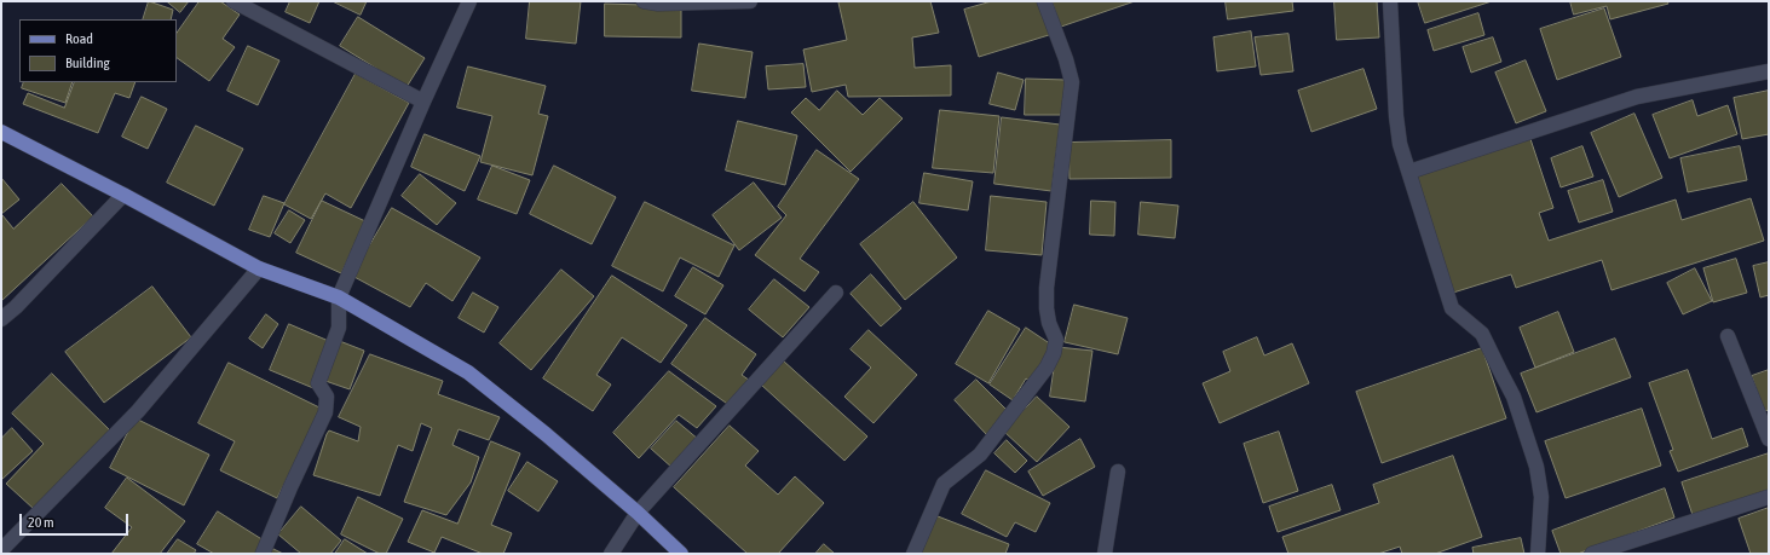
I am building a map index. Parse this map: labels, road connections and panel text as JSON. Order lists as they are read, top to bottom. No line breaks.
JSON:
{"legend":["Road","Building"],"scale_bar":"20 m"}
